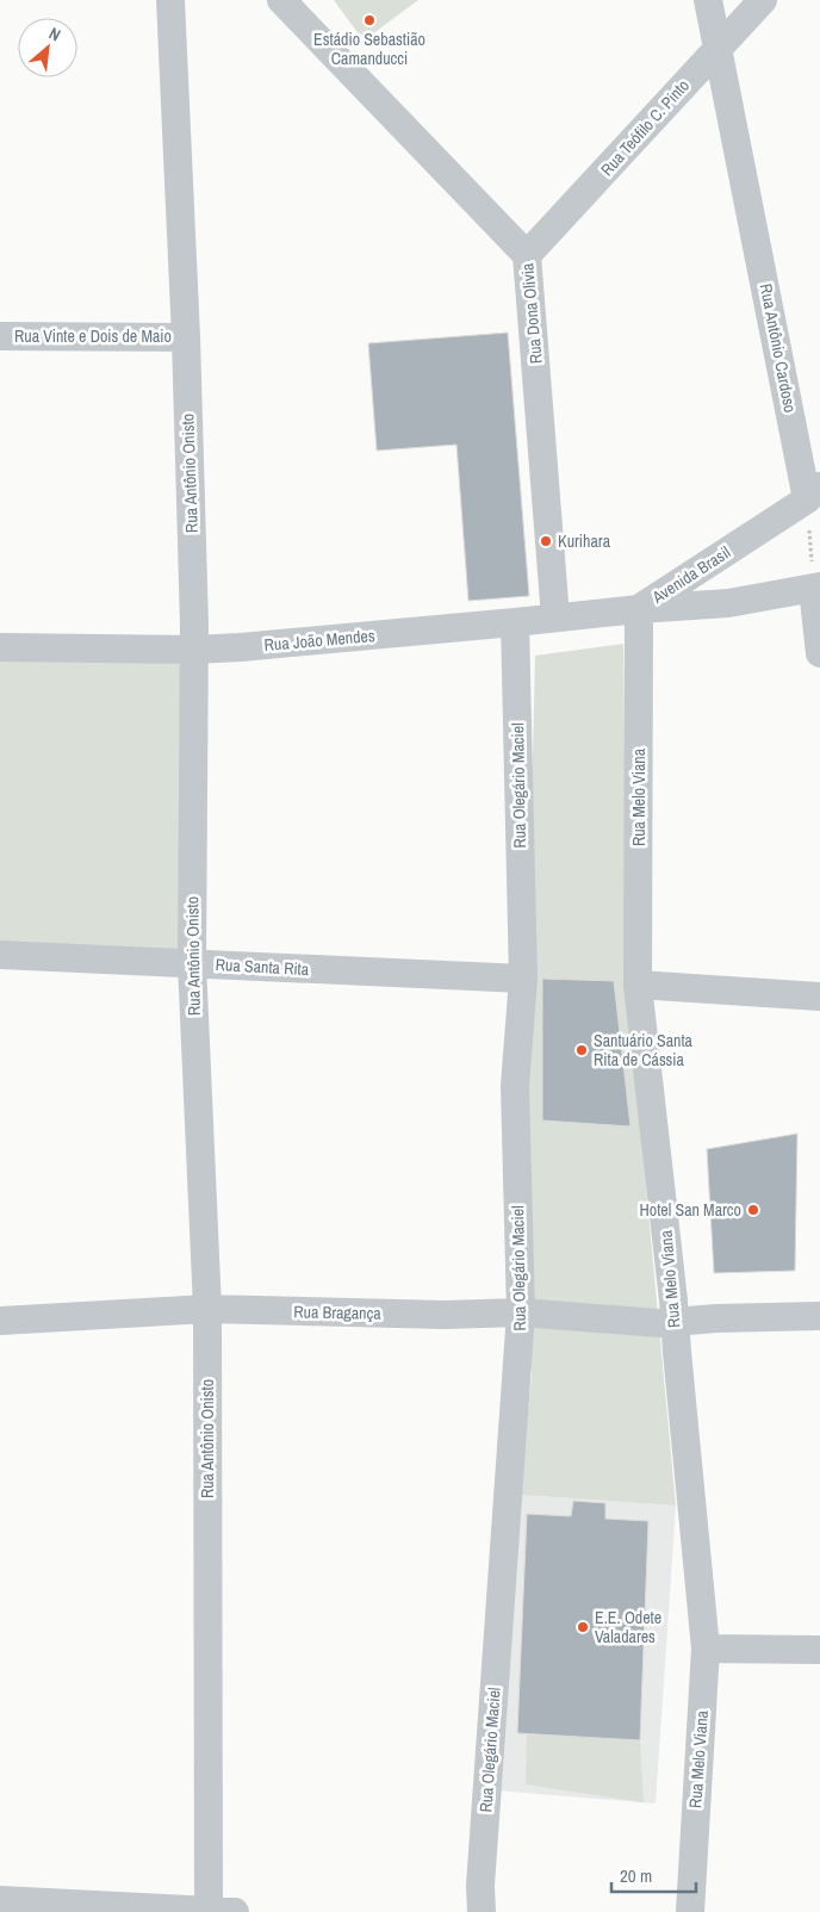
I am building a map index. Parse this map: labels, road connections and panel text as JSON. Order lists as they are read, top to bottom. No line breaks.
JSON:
{"streets":{"street":["Rua Teófilo C. Pinto","Rua Dona Olivia","Rua Vinte e Dois de Maio","Rua Antônio Cardoso","Rua Antônio Onisto","Avenida Brasil","Rua João Mendes","Rua Olegário Maciel","Rua Melo Viana","Rua Santa Rita","Rua Bragança"]},"crossings":[["Rua Teófilo C. Pinto","Rua Dona Olivia"],["Rua Teófilo C. Pinto","Rua Antônio Cardoso"],["Rua Dona Olivia","Rua João Mendes"],["Rua Vinte e Dois de Maio","Rua Antônio Onisto"],["Rua Antônio Cardoso","Avenida Brasil"],["Rua Antônio Onisto","Rua João Mendes"],["Rua Antônio Onisto","Rua Santa Rita"],["Rua Antônio Onisto","Rua Bragança"],["Avenida Brasil","Rua João Mendes"],["Avenida Brasil","Rua Melo Viana"],["Rua João Mendes","Rua Olegário Maciel"],["Rua João Mendes","Rua Melo Viana"],["Rua Olegário Maciel","Rua Santa Rita"],["Rua Olegário Maciel","Rua Bragança"],["Rua Melo Viana","Rua Bragança"]],"places":["Estádio Sebastião Camanducci","Kurihara","Santuário Santa Rita de Cássia","Hotel San Marco","E.E. Odete Valadares"],"scale_bar":"20 m","north":"top right"}
